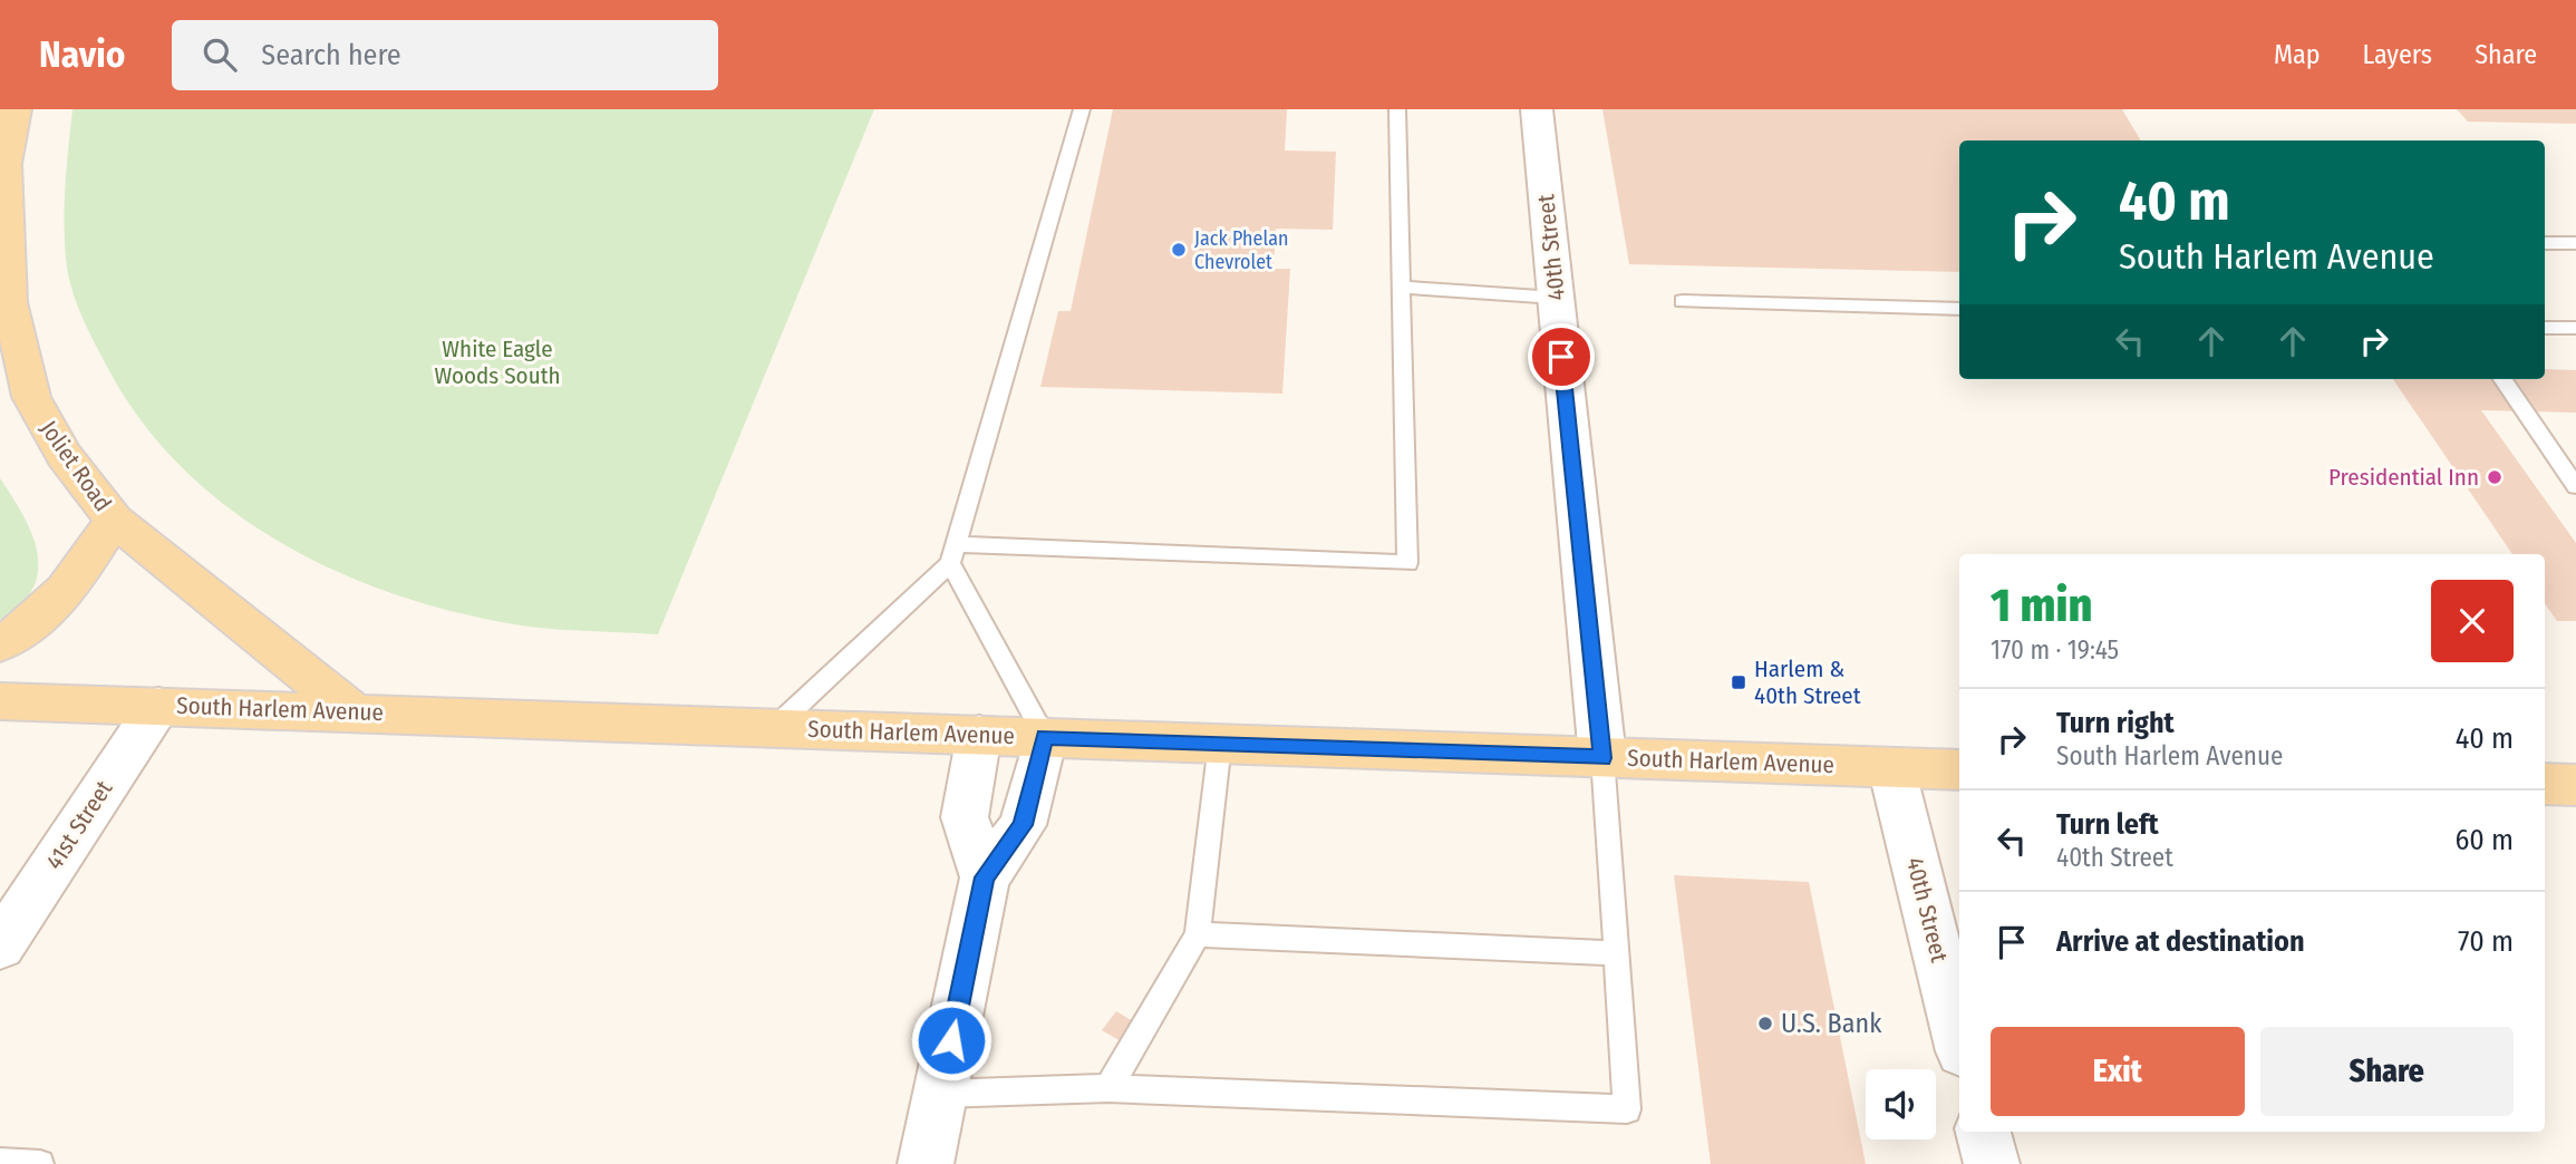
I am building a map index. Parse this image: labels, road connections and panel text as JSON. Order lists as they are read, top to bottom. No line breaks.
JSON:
{"streets":{"main road":["Joliet Road","South Harlem Avenue"],"street":["40th Street","41st Street"]},"crossings":[["40th Street","South Harlem Avenue"],["Joliet Road","South Harlem Avenue"],["South Harlem Avenue","41st Street"]],"parks":["White Eagle Woods South"],"places":{"other":["Jack Phelan Chevrolet","Presidential Inn","U.S. Bank"],"transit":["Harlem & 40th Street"]},"page":{"header":"Navio","search":"Search here","nav":["Map","Layers","Share"],"turn":["40 m","South Harlem Avenue"],"heading":["1 min","170 m · 19:45"],"list":[{"name":"Turn right","note":"South Harlem Avenue","value":"40 m"},{"name":"Turn left","note":"40th Street","value":"60 m"},{"name":"Arrive at destination","value":"70 m"}],"buttons":["Exit","Share"]}}
